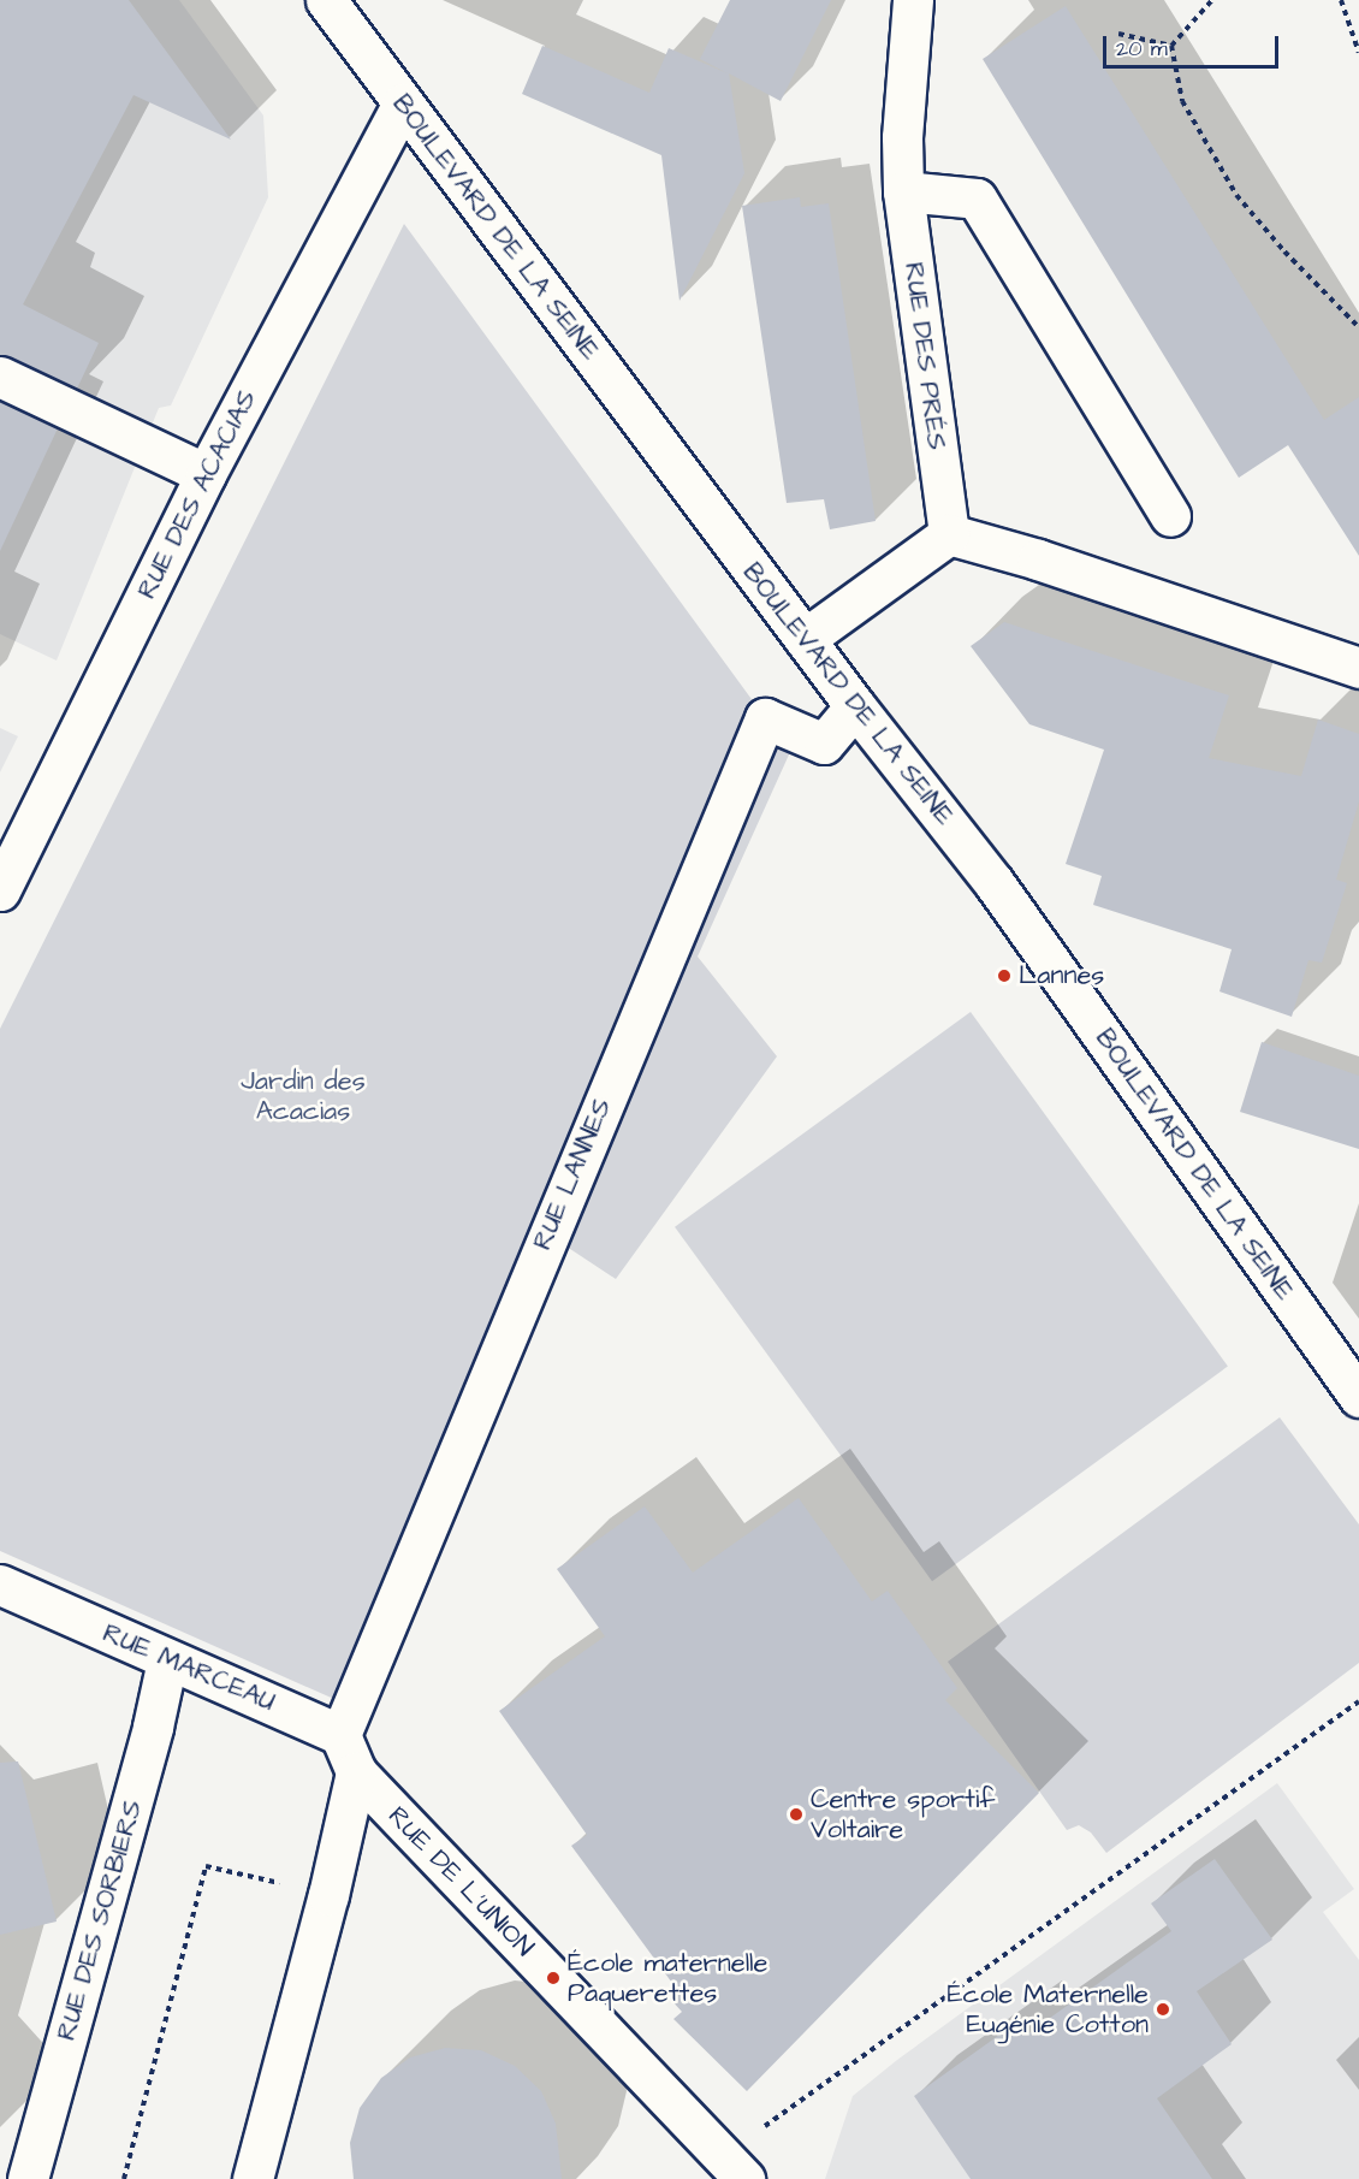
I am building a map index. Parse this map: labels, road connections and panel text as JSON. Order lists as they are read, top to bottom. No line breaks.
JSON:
{"streets":{"street":["BOULEVARD DE LA SEINE","RUE DES PRÉS","RUE DES ACACIAS","RUE LANNES","RUE MARCEAU","RUE DE L'UNION","RUE DES SORBIERS"]},"crossings":[["BOULEVARD DE LA SEINE","RUE DES ACACIAS"],["BOULEVARD DE LA SEINE","RUE LANNES"],["RUE LANNES","RUE MARCEAU"],["RUE MARCEAU","RUE DES SORBIERS"]],"parks":["Jardin des Acacias"],"places":["Lannes","Centre sportif Voltaire","École maternelle Paquerettes","École Maternelle Eugénie Cotton"],"scale_bar":"20 m"}
